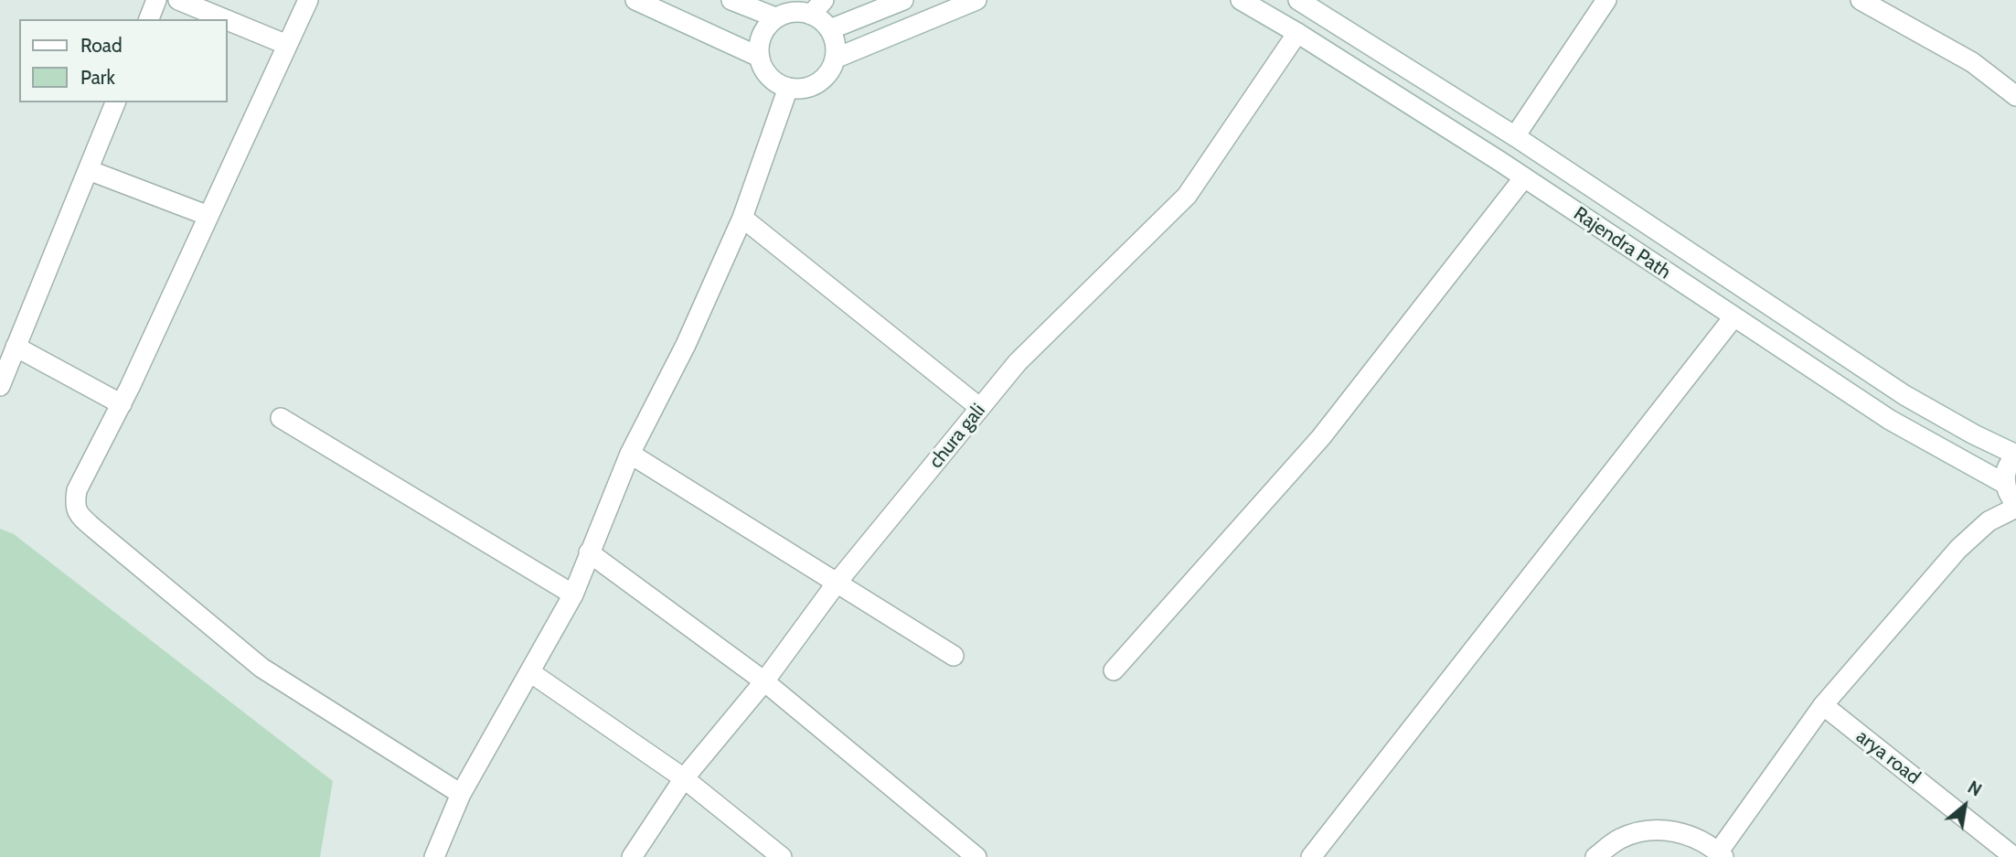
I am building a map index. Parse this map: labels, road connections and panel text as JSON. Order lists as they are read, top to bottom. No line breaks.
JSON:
{"streets":{"street":["Rajendra Path","chura gali","arya road"]},"crossings":[["Rajendra Path","chura gali"]],"legend":["Road","Park"],"north":"top right"}
